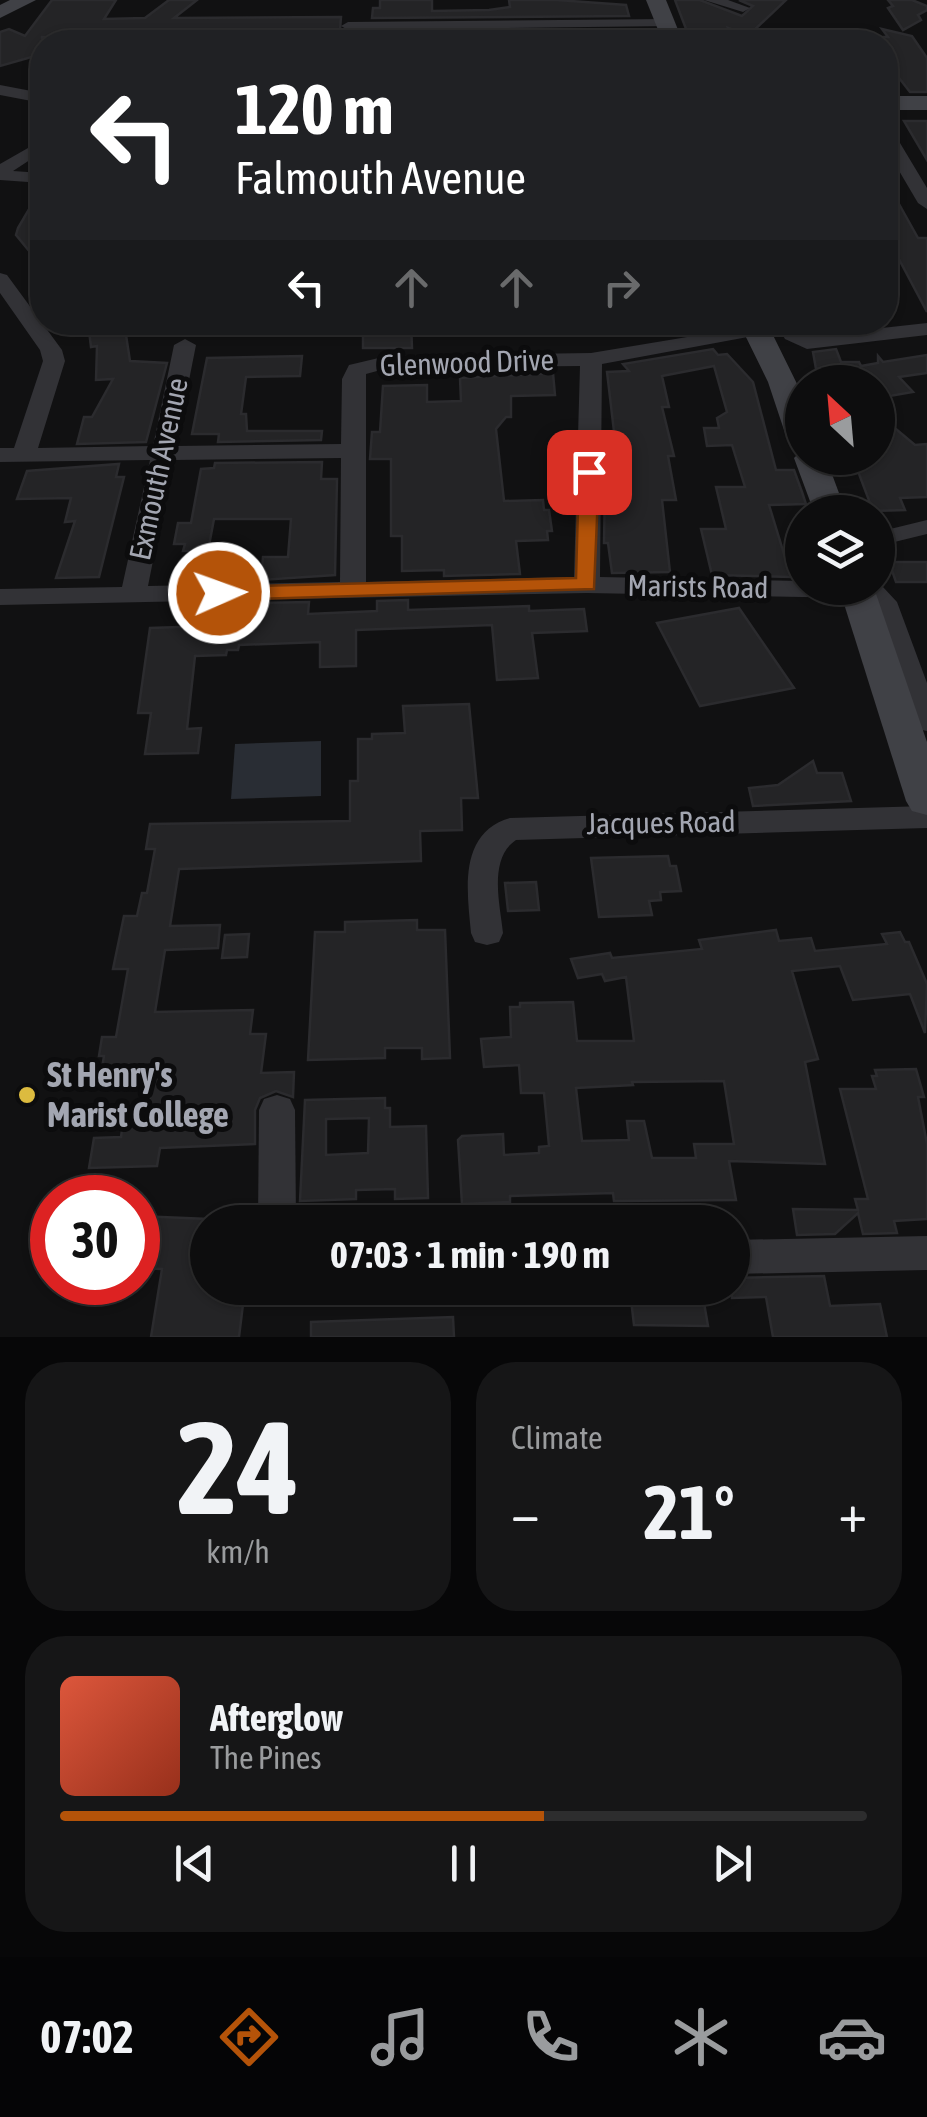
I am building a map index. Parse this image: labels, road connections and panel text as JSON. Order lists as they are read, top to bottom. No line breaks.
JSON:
{"streets":{"street":["Glenwood Drive","Exmouth Avenue","Marists Road","Jacques Road"]},"crossings":[["Exmouth Avenue","Marists Road"]],"places":["St Henry's Marist College"],"north":"top left","page":{"turn":["120 m","Falmouth Avenue"],"limit":"30","trip":"07:03 · 1 min · 190 m","tile":[["24","km/h"],"Climate"],"heat":["−","21°","+"],"song":["Afterglow","The Pines"],"tabs":"07:02"}}
